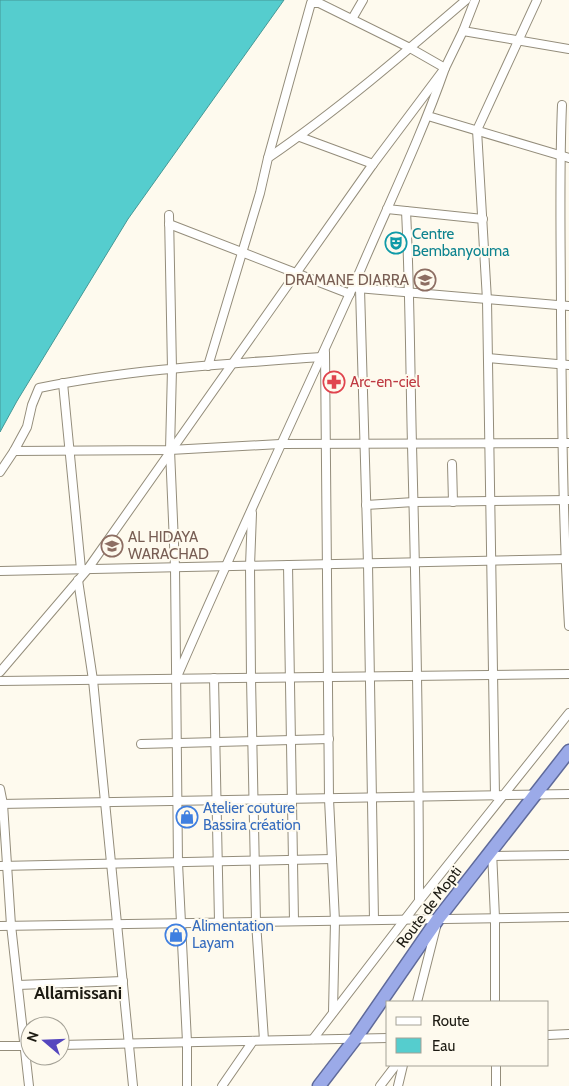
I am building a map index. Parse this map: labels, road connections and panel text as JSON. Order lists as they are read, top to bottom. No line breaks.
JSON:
{"streets":{"highway":["Route de Mopti"]},"districts":["Allamissani"],"places":{"theatre":["Centre Bembanyouma"],"school or university":["DRAMANE DIARRA","AL HIDAYA WARACHAD"],"pharmacy":["Arc-en-ciel"],"shop":["Atelier couture Bassira création","Alimentation Layam"]},"legend":["Route","Eau"],"north":"left"}
